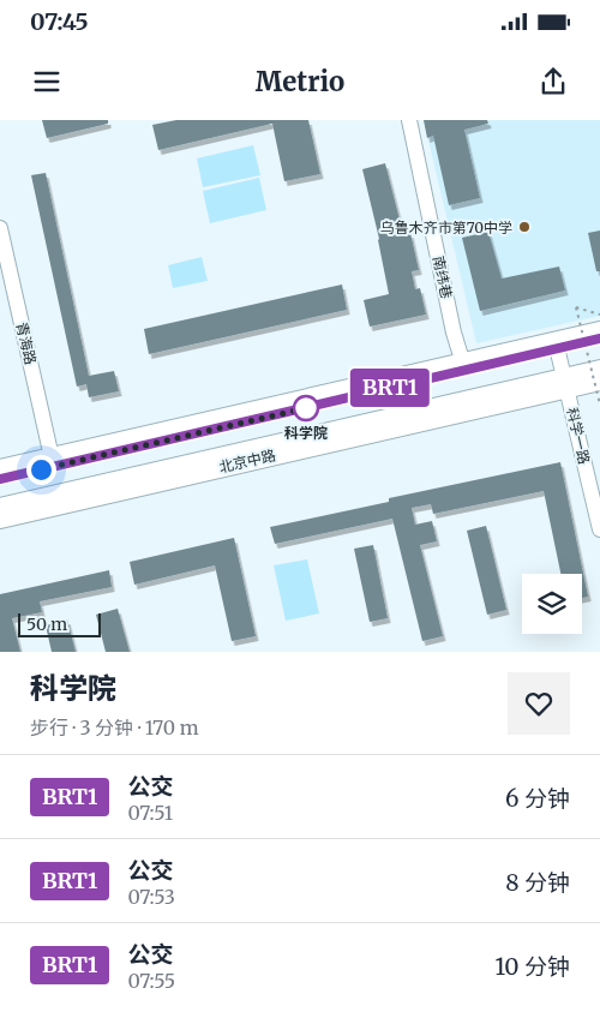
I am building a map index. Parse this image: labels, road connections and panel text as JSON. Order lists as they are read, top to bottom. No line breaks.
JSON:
{"streets":{"main road":["北京中路"],"street":["南纬巷","青海路","科学一路"]},"crossings":[["科学一路","北京中路"]],"places":["乌鲁木齐市第70中学","科学院"],"lines":["bus line BRT1"],"scale_bar":"50 m","page":{"status":"07:45","header":"Metrio","on_map":"BRT1","scale":"50 m","heading":["科学院","步行 · 3 分钟 · 170 m"],"list":[{"mark":"BRT1","name":"公交","note":"07:51","value":"6 分钟"},{"mark":"BRT1","name":"公交","note":"07:53","value":"8 分钟"},{"mark":"BRT1","name":"公交","note":"07:55","value":"10 分钟"}]}}
